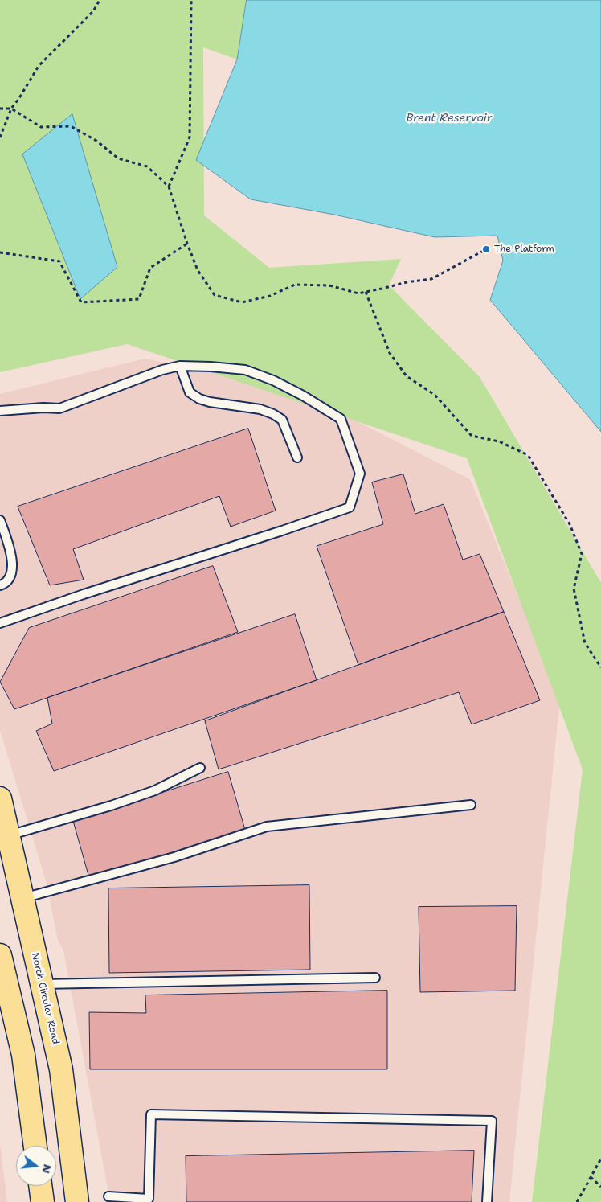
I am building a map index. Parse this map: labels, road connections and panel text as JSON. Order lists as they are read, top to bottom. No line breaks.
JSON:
{"streets":{"highway":["North Circular Road"]},"water":["Brent Reservoir"],"places":["The Platform"],"north":"right"}
